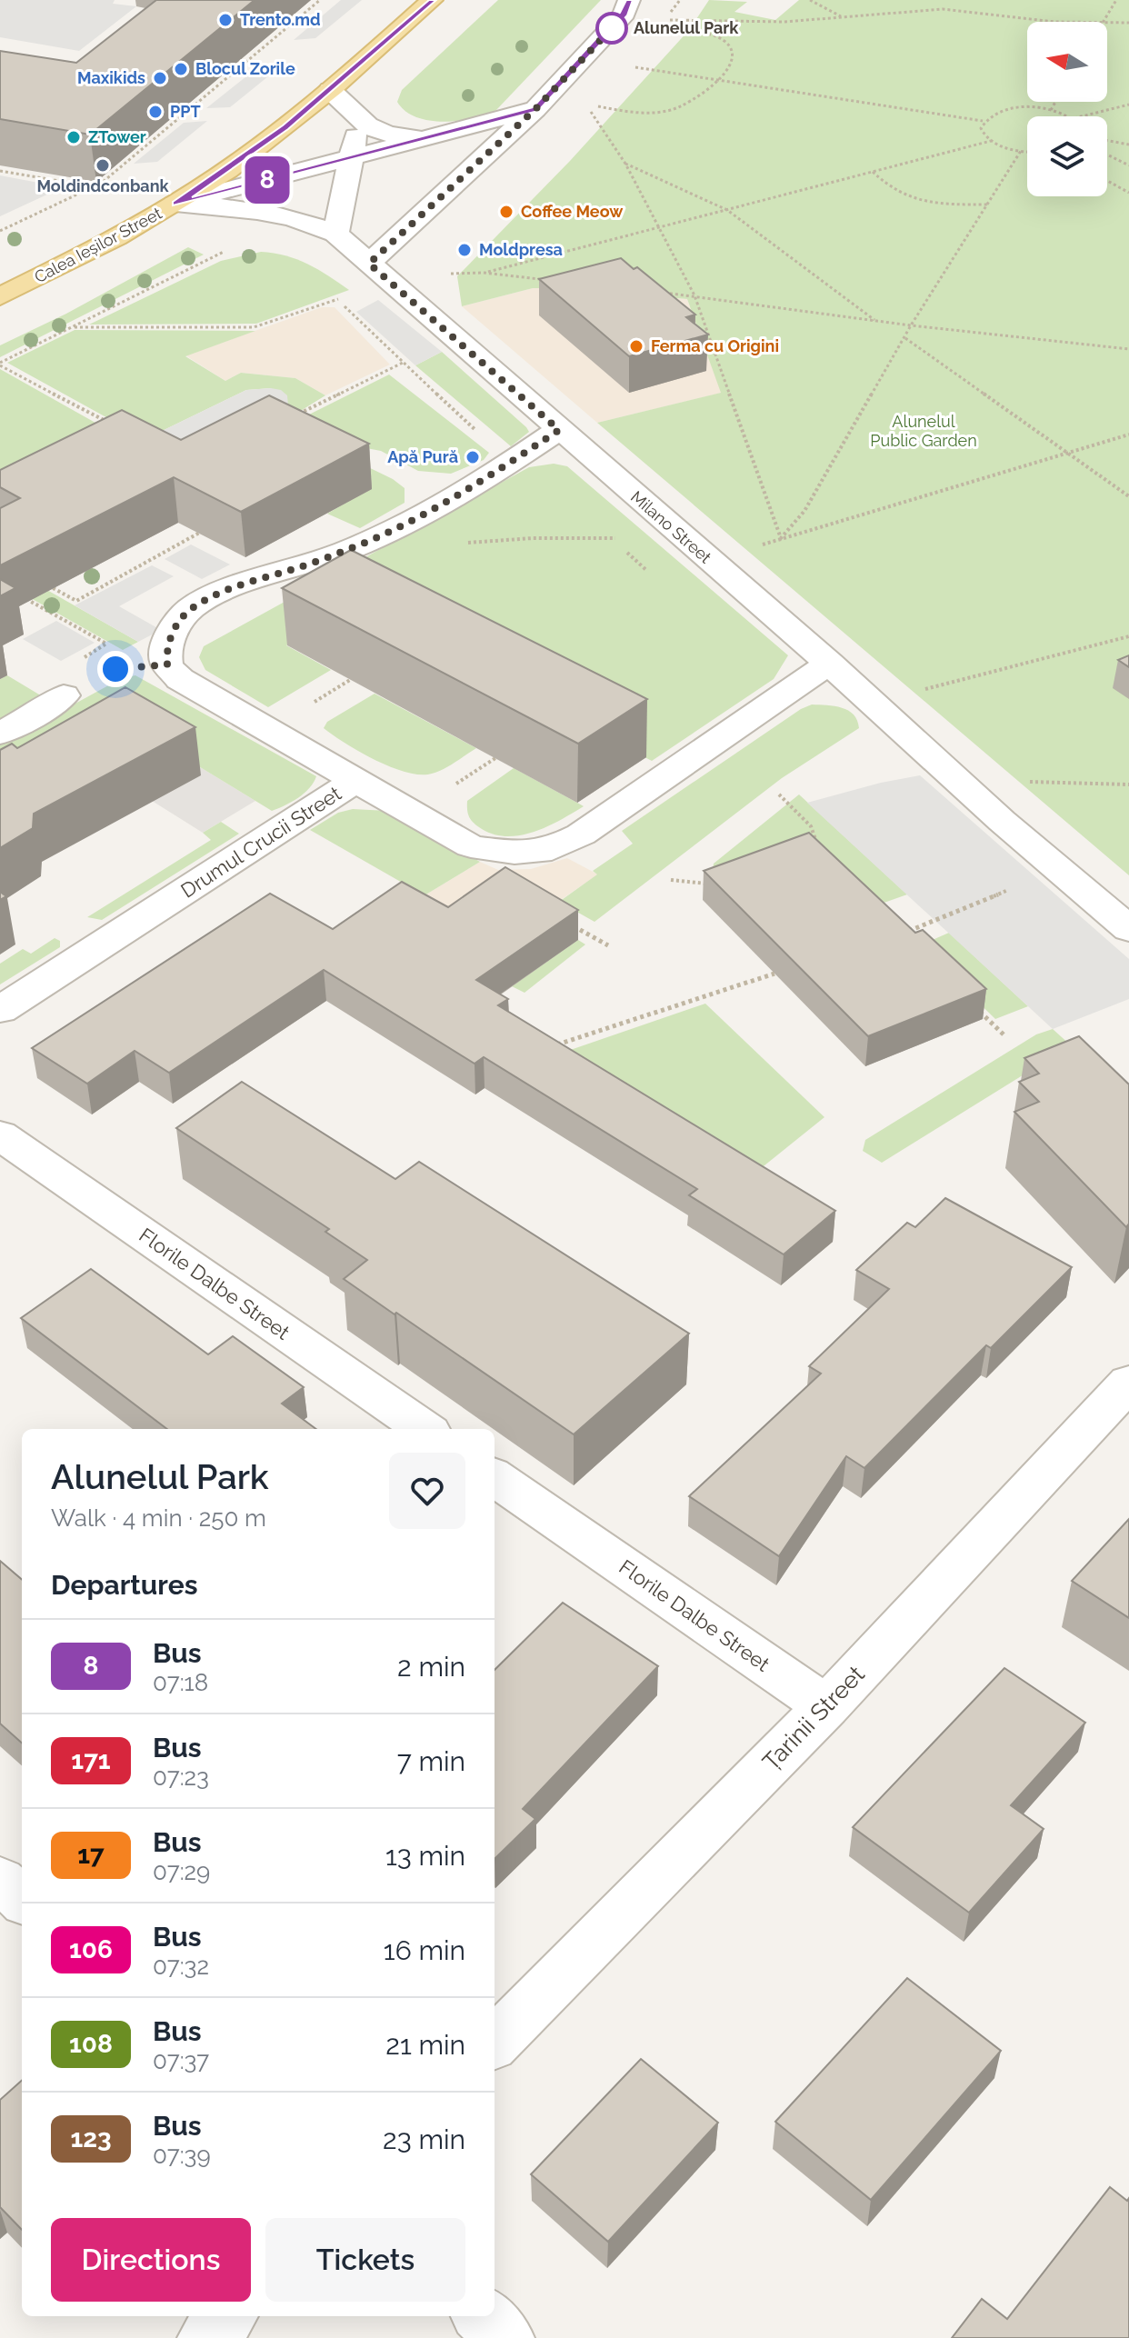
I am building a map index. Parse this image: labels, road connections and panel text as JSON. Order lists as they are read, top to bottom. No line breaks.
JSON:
{"streets":{"main road":["Calea Ieșilor Street"],"street":["Milano Street","Drumul Crucii Street","Florile Dalbe Street","Țarinii Street"]},"crossings":[["Calea Ieșilor Street","Milano Street"],["Milano Street","Drumul Crucii Street"],["Florile Dalbe Street","Țarinii Street"]],"parks":["Alunelul Public Garden"],"places":["Trento.md","Alunelul Park","Blocul Zorile","Maxikids","PPT","ZTower","Moldindconbank","Coffee Meow","Moldpresa","Ferma cu Origini","Apă Pură"],"lines":["bus line 8"],"north":"left","page":{"on_map":"8","heading":[["Alunelul Park","Walk · 4 min · 250 m"],"Departures"],"list":[{"mark":"8","name":"Bus","note":"07:18","value":"2 min"},{"mark":"171","name":"Bus","note":"07:23","value":"7 min"},{"mark":"17","name":"Bus","note":"07:29","value":"13 min"},{"mark":"106","name":"Bus","note":"07:32","value":"16 min"},{"mark":"108","name":"Bus","note":"07:37","value":"21 min"},{"mark":"123","name":"Bus","note":"07:39","value":"23 min"}],"buttons":["Directions","Tickets"]}}
